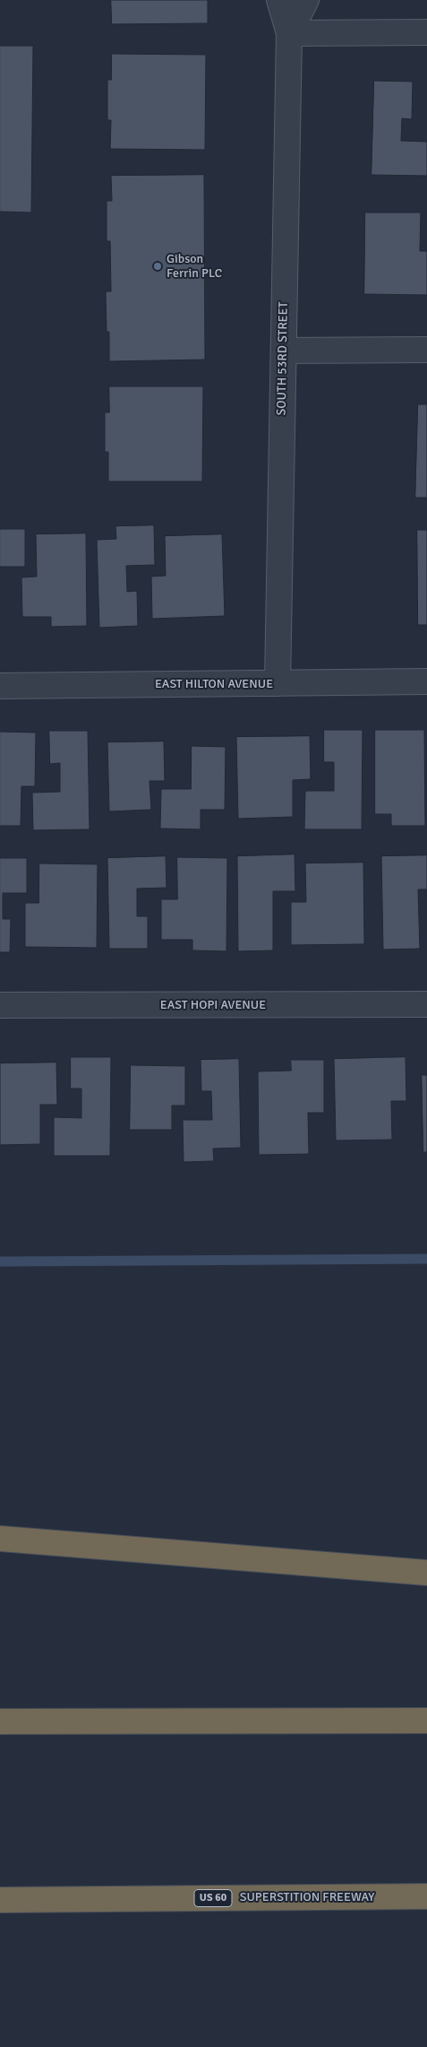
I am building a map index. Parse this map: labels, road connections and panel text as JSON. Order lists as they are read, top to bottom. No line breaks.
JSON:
{"streets":{"highway":["SUPERSTITION FREEWAY","US 60"],"street":["SOUTH 53RD STREET","EAST HILTON AVENUE","EAST HOPI AVENUE"]},"crossings":[["SOUTH 53RD STREET","EAST HILTON AVENUE"]],"places":["Gibson Ferrin PLC"]}
